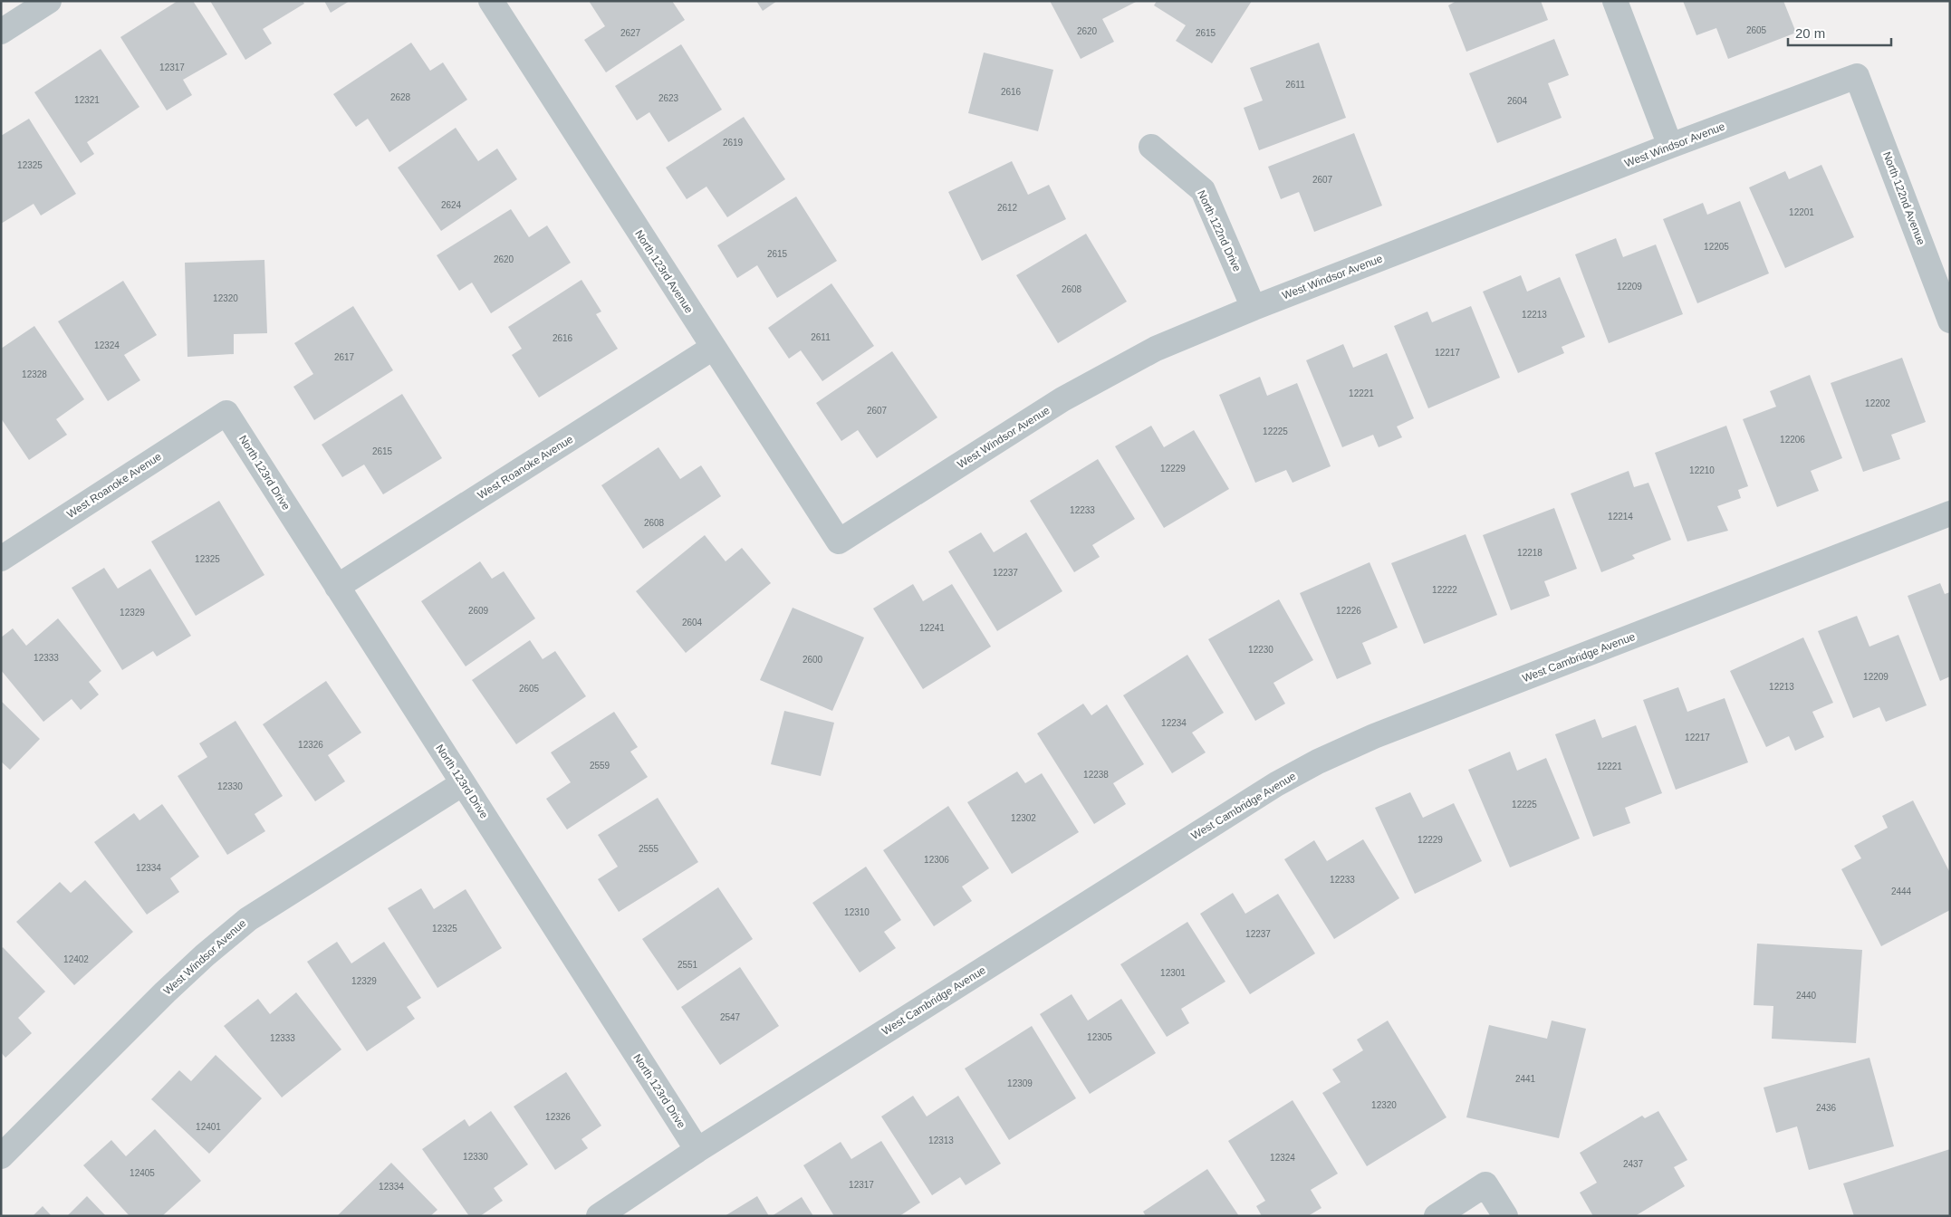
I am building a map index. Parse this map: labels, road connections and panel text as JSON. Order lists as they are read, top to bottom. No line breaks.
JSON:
{"streets":{"street":["West Windsor Avenue","North 122nd Avenue","North 122nd Drive","North 123rd Avenue","West Roanoke Avenue","North 123rd Drive","West Cambridge Avenue"]},"crossings":[["West Windsor Avenue","North 122nd Avenue"],["West Windsor Avenue","North 122nd Drive"],["West Windsor Avenue","North 123rd Avenue"],["West Windsor Avenue","North 123rd Drive"],["North 123rd Avenue","West Roanoke Avenue"],["West Roanoke Avenue","North 123rd Drive"],["North 123rd Drive","West Cambridge Avenue"]],"house_numbers":["2605","2620","2627","2615","12317","2611","2616","2628","2623","12321","2604","2619","12325","2607","2624","2612","12201","12205","2615","2620","12209","2608","12320","12213","2611","2616","12324","12217","2617","12328","12221","12202","2607","12225","12206","2615","12229","12210","12233","12214","2608","12218","12325","12237","12222","2609","12226","12329","2604","12241","12230","12333","2600","12209","12213","2605","12234","12217","12326","2559","12221","12238","12330","12225","12302","12229","2555","12306","12334","12233","2444","12310","12325","12237","12402","2551","12301","12329","2440","2547","12305","12333","2441","12309","12320","2436","12326","12401","12313","12330","12324","2437","12405","12317","12334"],"scale_bar":"20 m"}
